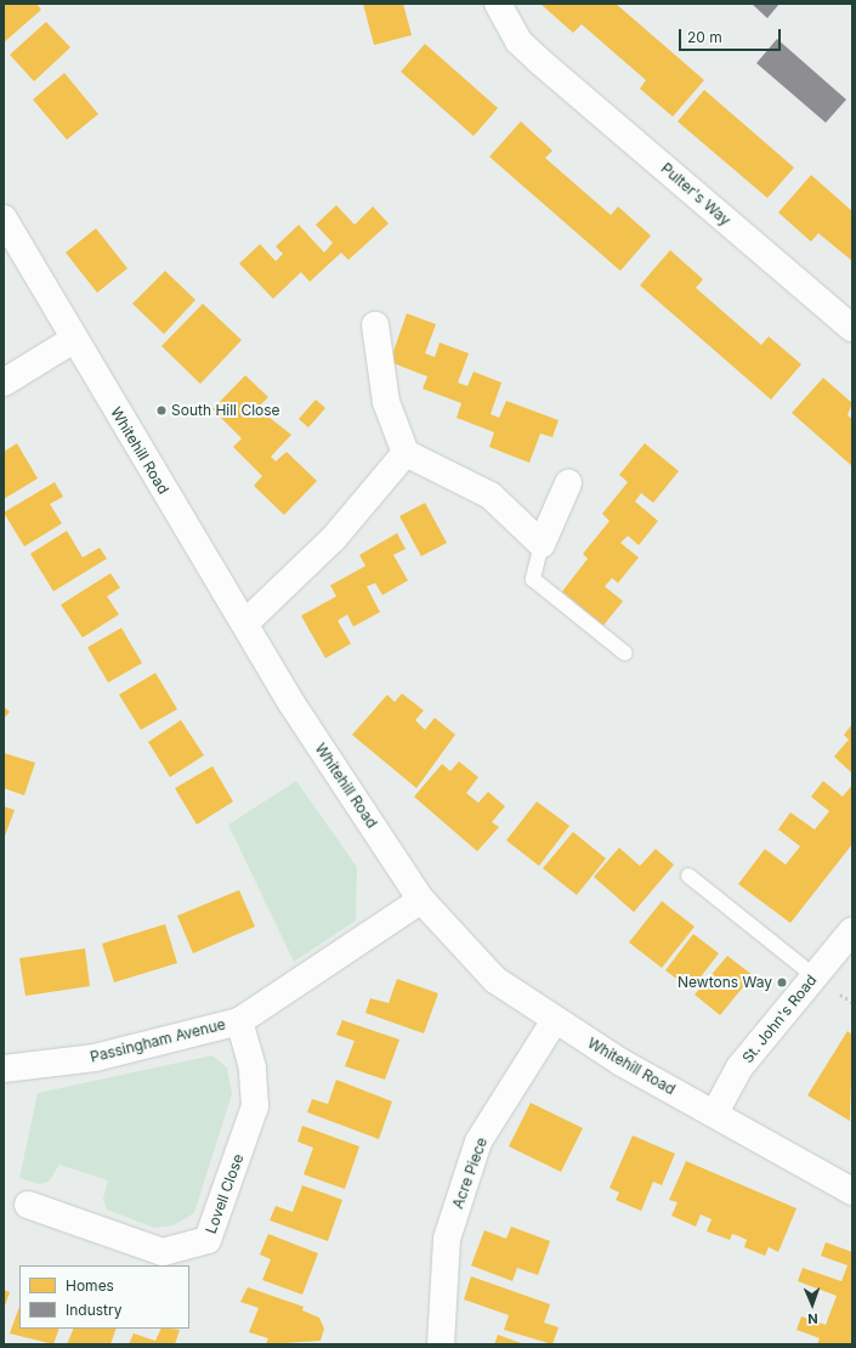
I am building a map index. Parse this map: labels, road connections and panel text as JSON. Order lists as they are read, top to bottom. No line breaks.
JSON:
{"streets":{"street":["Pulter's Way","Whitehill Road","St. John's Road","Passingham Avenue","Acre Piece","Lovell Close"]},"crossings":[["Whitehill Road","St. John's Road"],["Whitehill Road","Passingham Avenue"],["Whitehill Road","Acre Piece"],["Passingham Avenue","Lovell Close"]],"places":["South Hill Close","Newtons Way"],"legend":["Homes","Industry"],"scale_bar":"20 m","north":"bottom"}
